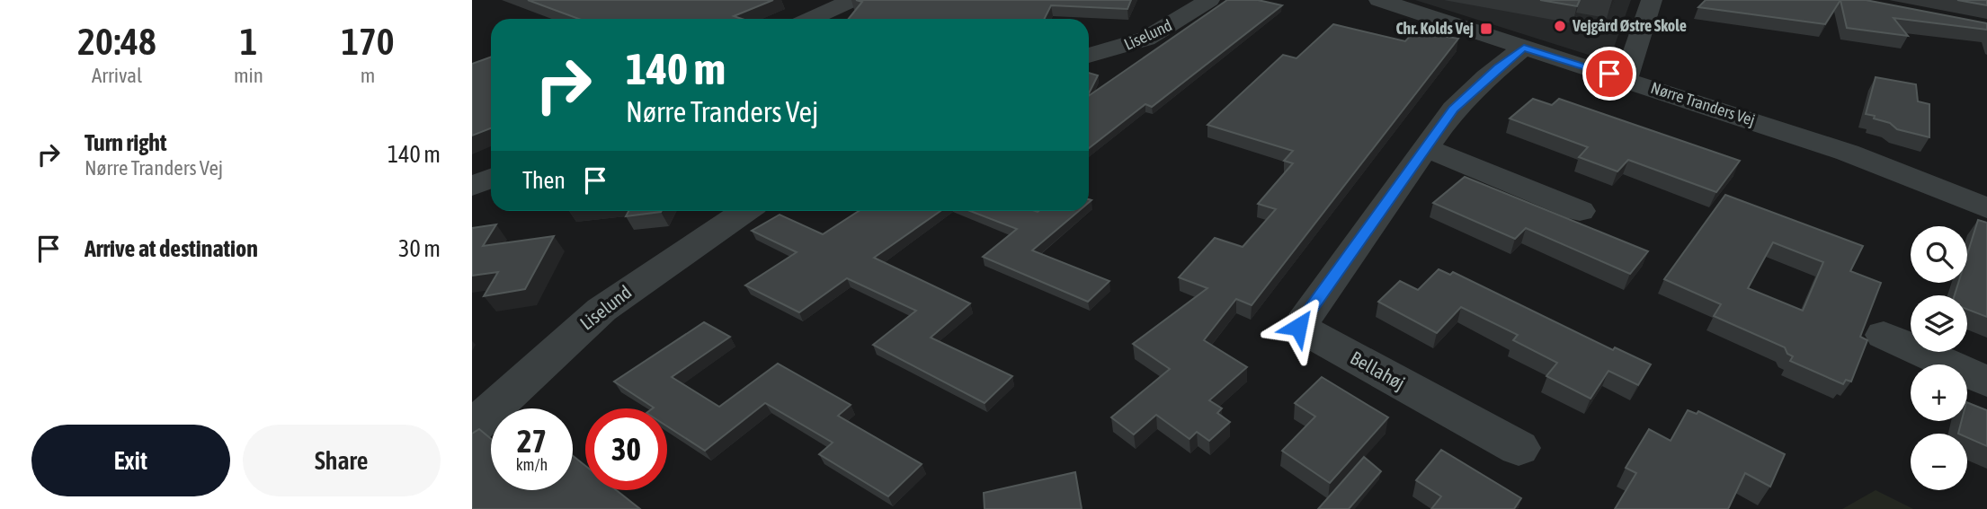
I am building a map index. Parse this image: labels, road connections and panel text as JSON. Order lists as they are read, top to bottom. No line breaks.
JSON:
{"streets":{"street":["Liselund","Nørre Tranders Vej","Bellahøj"]},"crossings":[["Nørre Tranders Vej","Bellahøj"]],"places":{"other":["Vejgård Østre Skole"],"transit":["Chr. Kolds Vej"]},"page":{"eta":["20:48","Arrival","1","min","170","m"],"turn":["140 m","Nørre Tranders Vej"],"list":[{"name":"Turn right","note":"Nørre Tranders Vej","value":"140 m"},{"name":"Arrive at destination","value":"30 m"}],"then":"Then","map_buttons":["+","−"],"speed":"27 km/h","limit":"30","buttons":["Exit","Share"]}}
